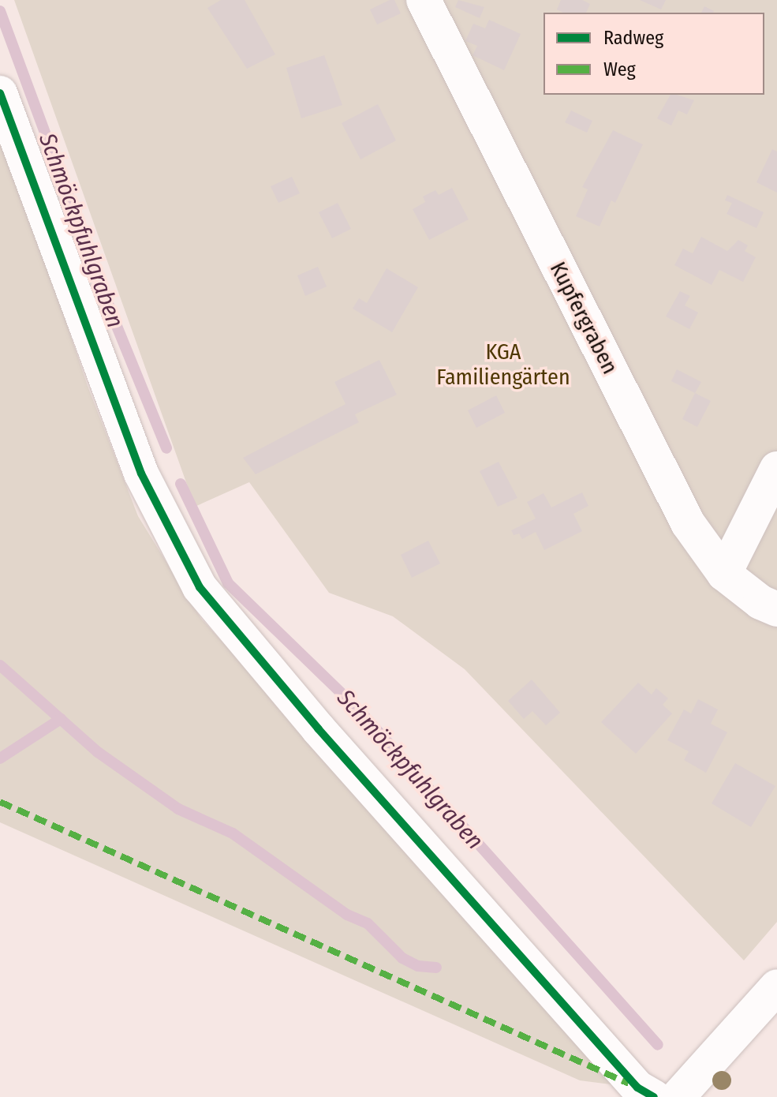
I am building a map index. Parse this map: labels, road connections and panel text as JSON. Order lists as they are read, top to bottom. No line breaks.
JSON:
{"streets":{"street":["Kupfergraben"]},"water":["Schmöckpfuhlgraben"],"parks":["KGA Familiengärten"],"legend":["Radweg","Weg"]}
